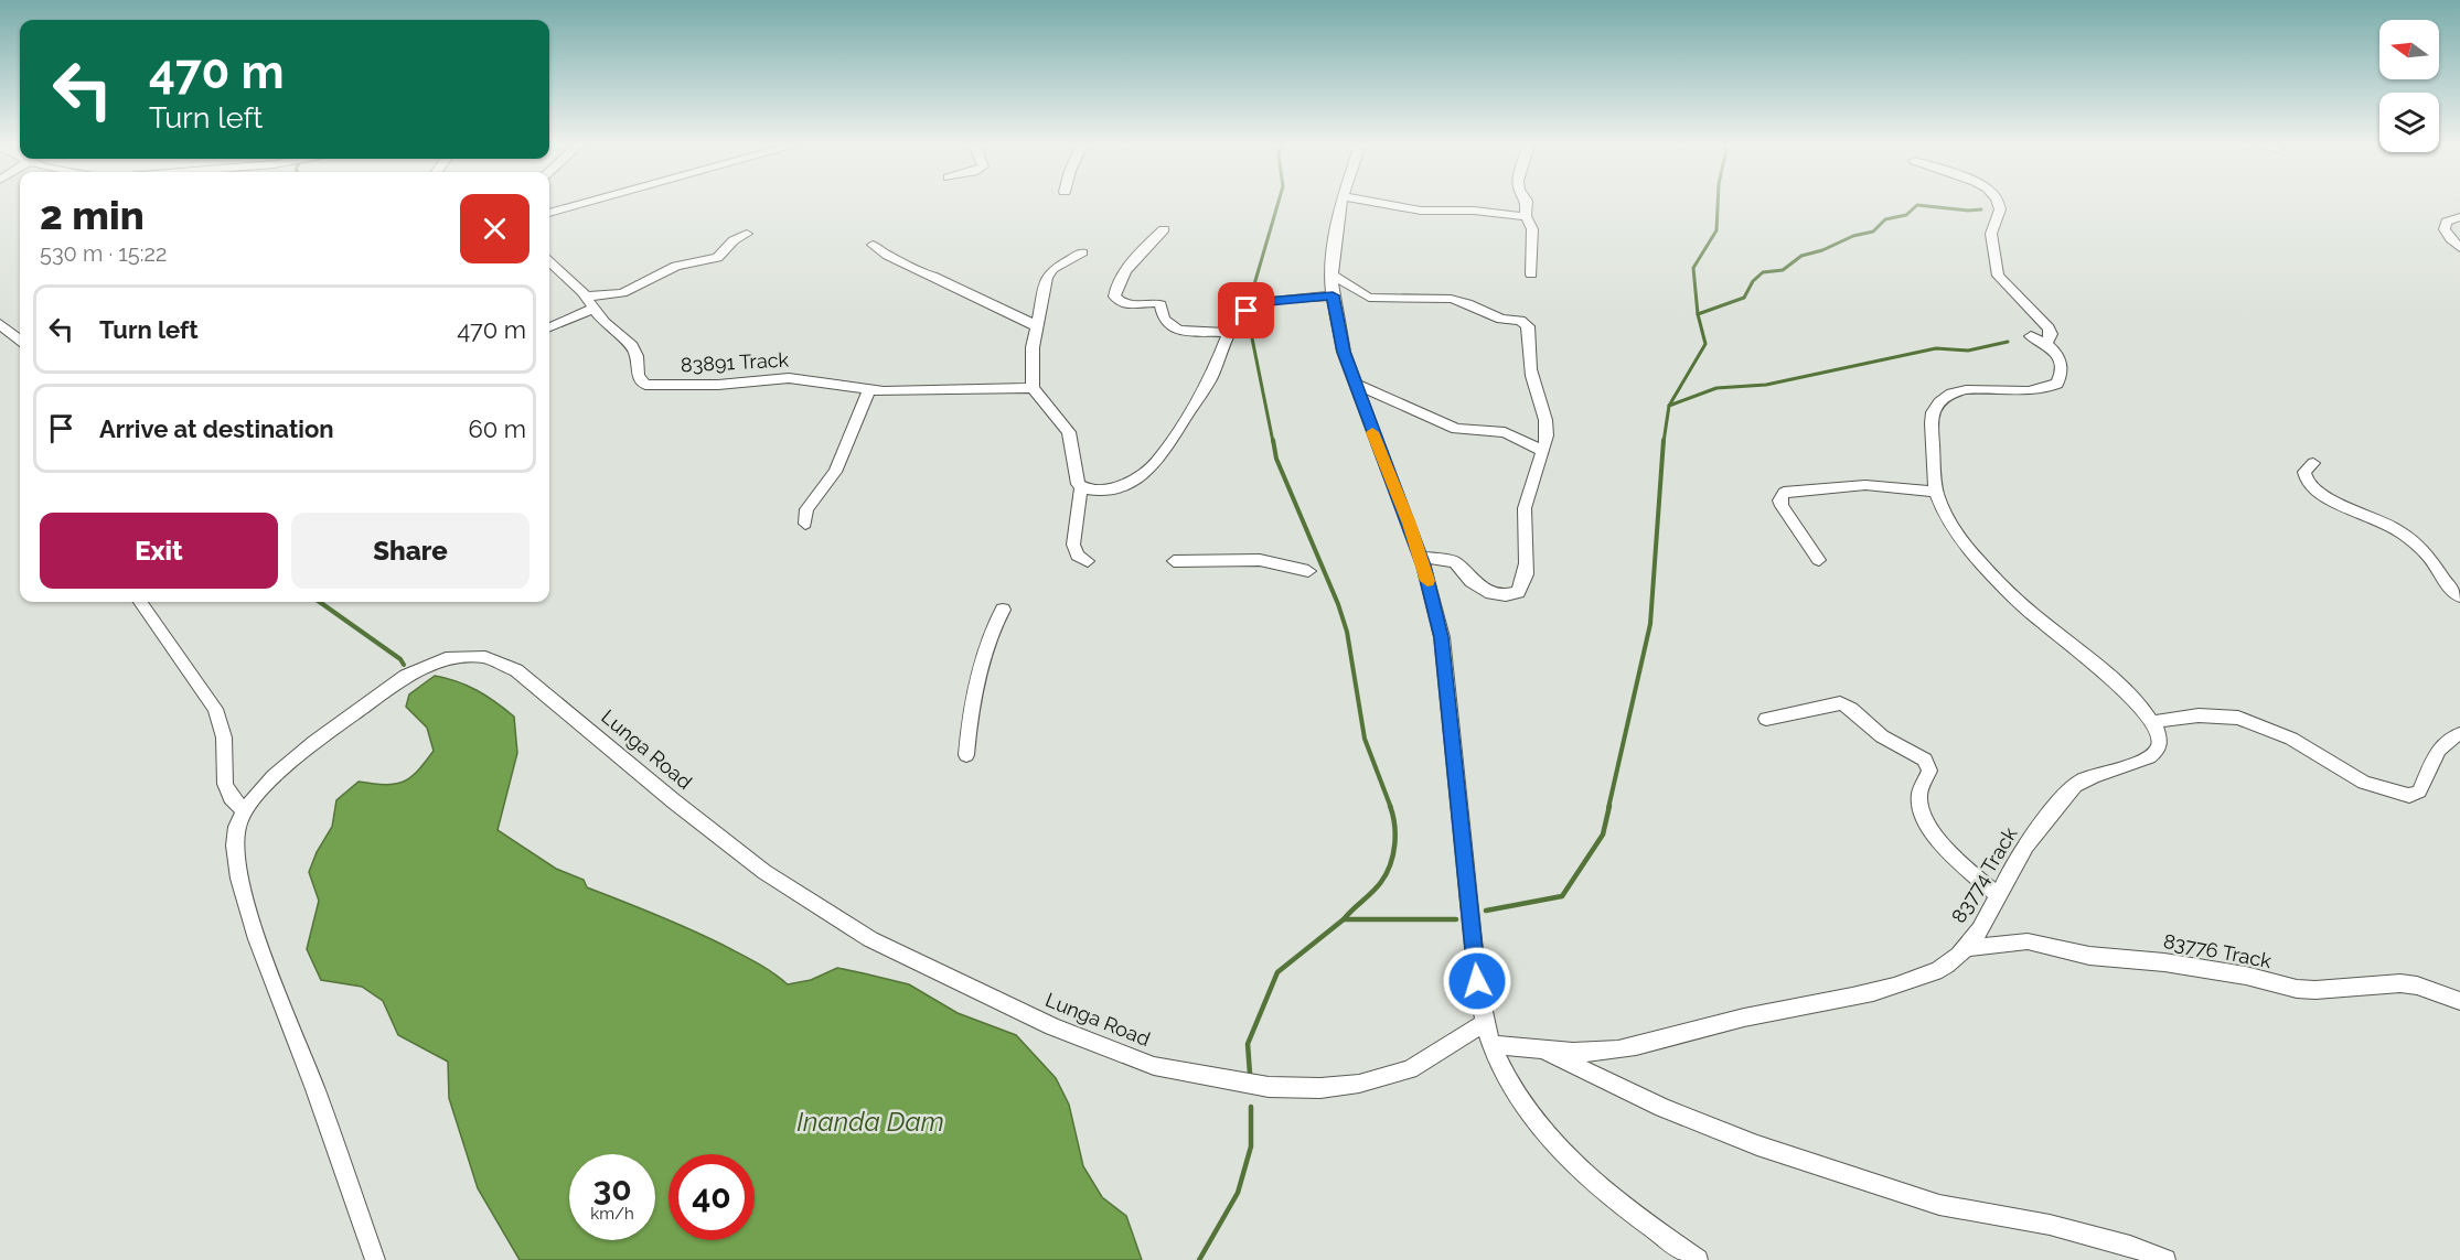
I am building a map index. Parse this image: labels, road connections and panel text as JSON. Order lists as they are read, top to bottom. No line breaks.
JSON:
{"streets":{"street":["83891 Track","Lunga Road","83774 Track","83776 Track"]},"crossings":[["83774 Track","83776 Track"]],"water":["Inanda Dam"],"north":"left","page":{"turn":["470 m","Turn left"],"heading":["2 min","530 m · 15:22"],"list":[{"name":"Turn left","value":"470 m"},{"name":"Arrive at destination","value":"60 m"}],"buttons":["Exit","Share"],"speed":"30 km/h","limit":"40"}}
